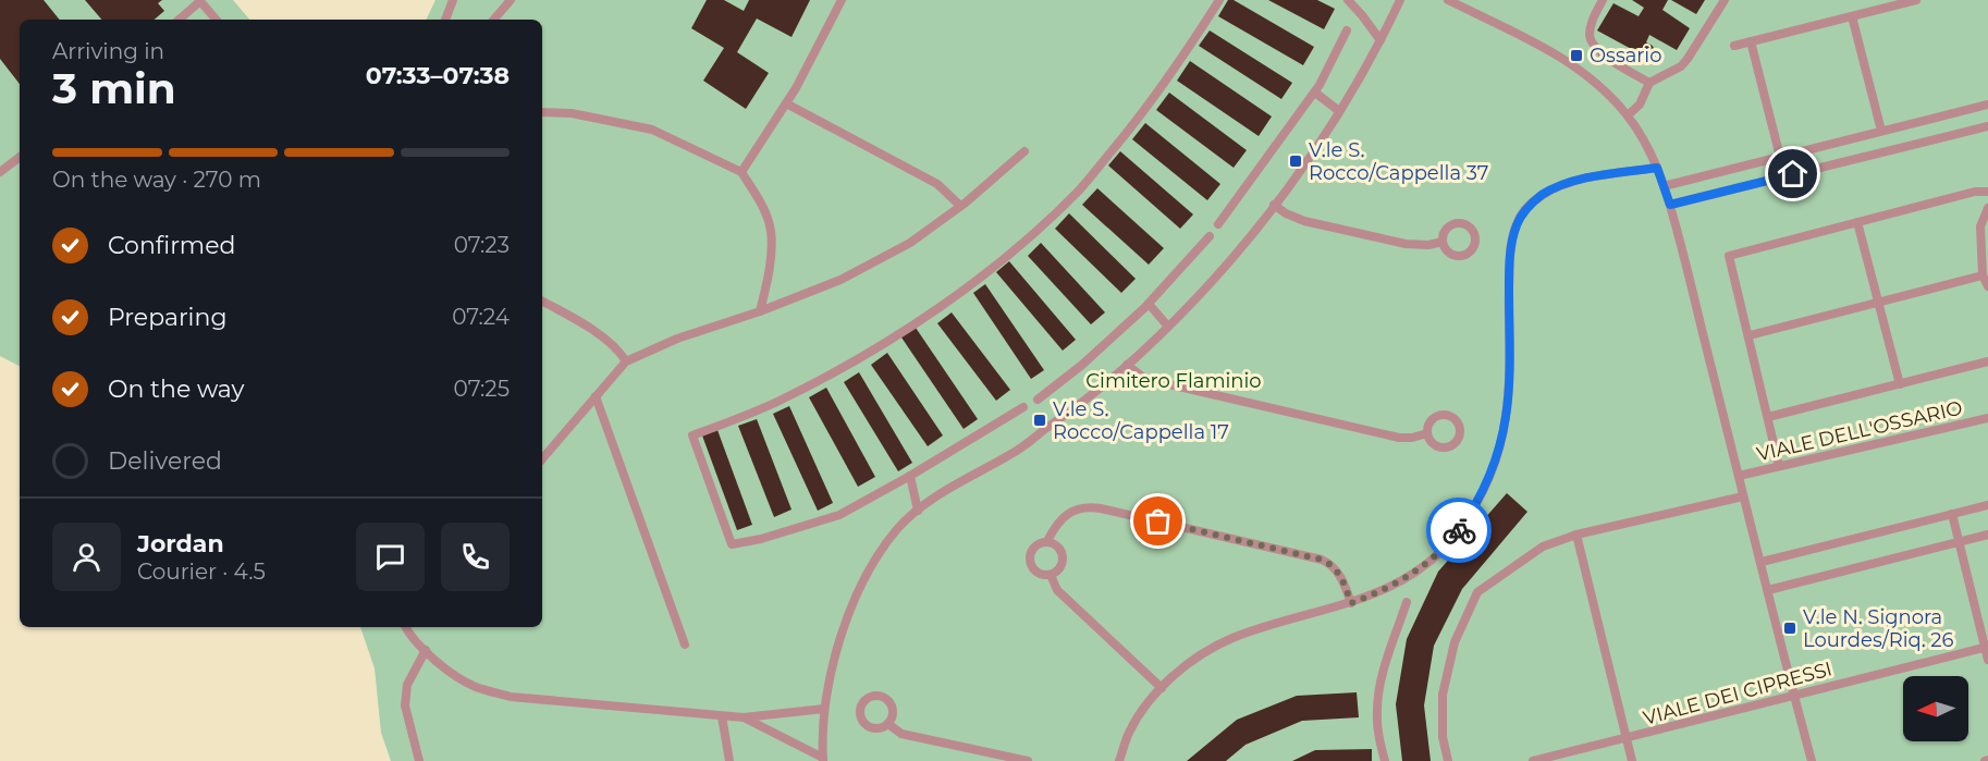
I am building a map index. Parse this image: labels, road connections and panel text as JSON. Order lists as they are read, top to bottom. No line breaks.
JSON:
{"streets":{"lane":["VIALE DELL'OSSARIO","VIALE DEI CIPRESSI"]},"parks":["Cimitero Flaminio"],"places":{"transit":["Ossario","V.le S. Rocco/Cappella 37","V.le S. Rocco/Cappella 17","V.le N. Signora Lourdes/Riq. 26"]},"north":"left","page":{"heading":["3 min","Arriving in","07:33–07:38"],"panel":["Jordan","Courier · 4.5"],"bar":"On the way · 270 m","list":[["Confirmed","07:23"],["Preparing","07:24"],["On the way","07:25"],"Delivered"]}}
